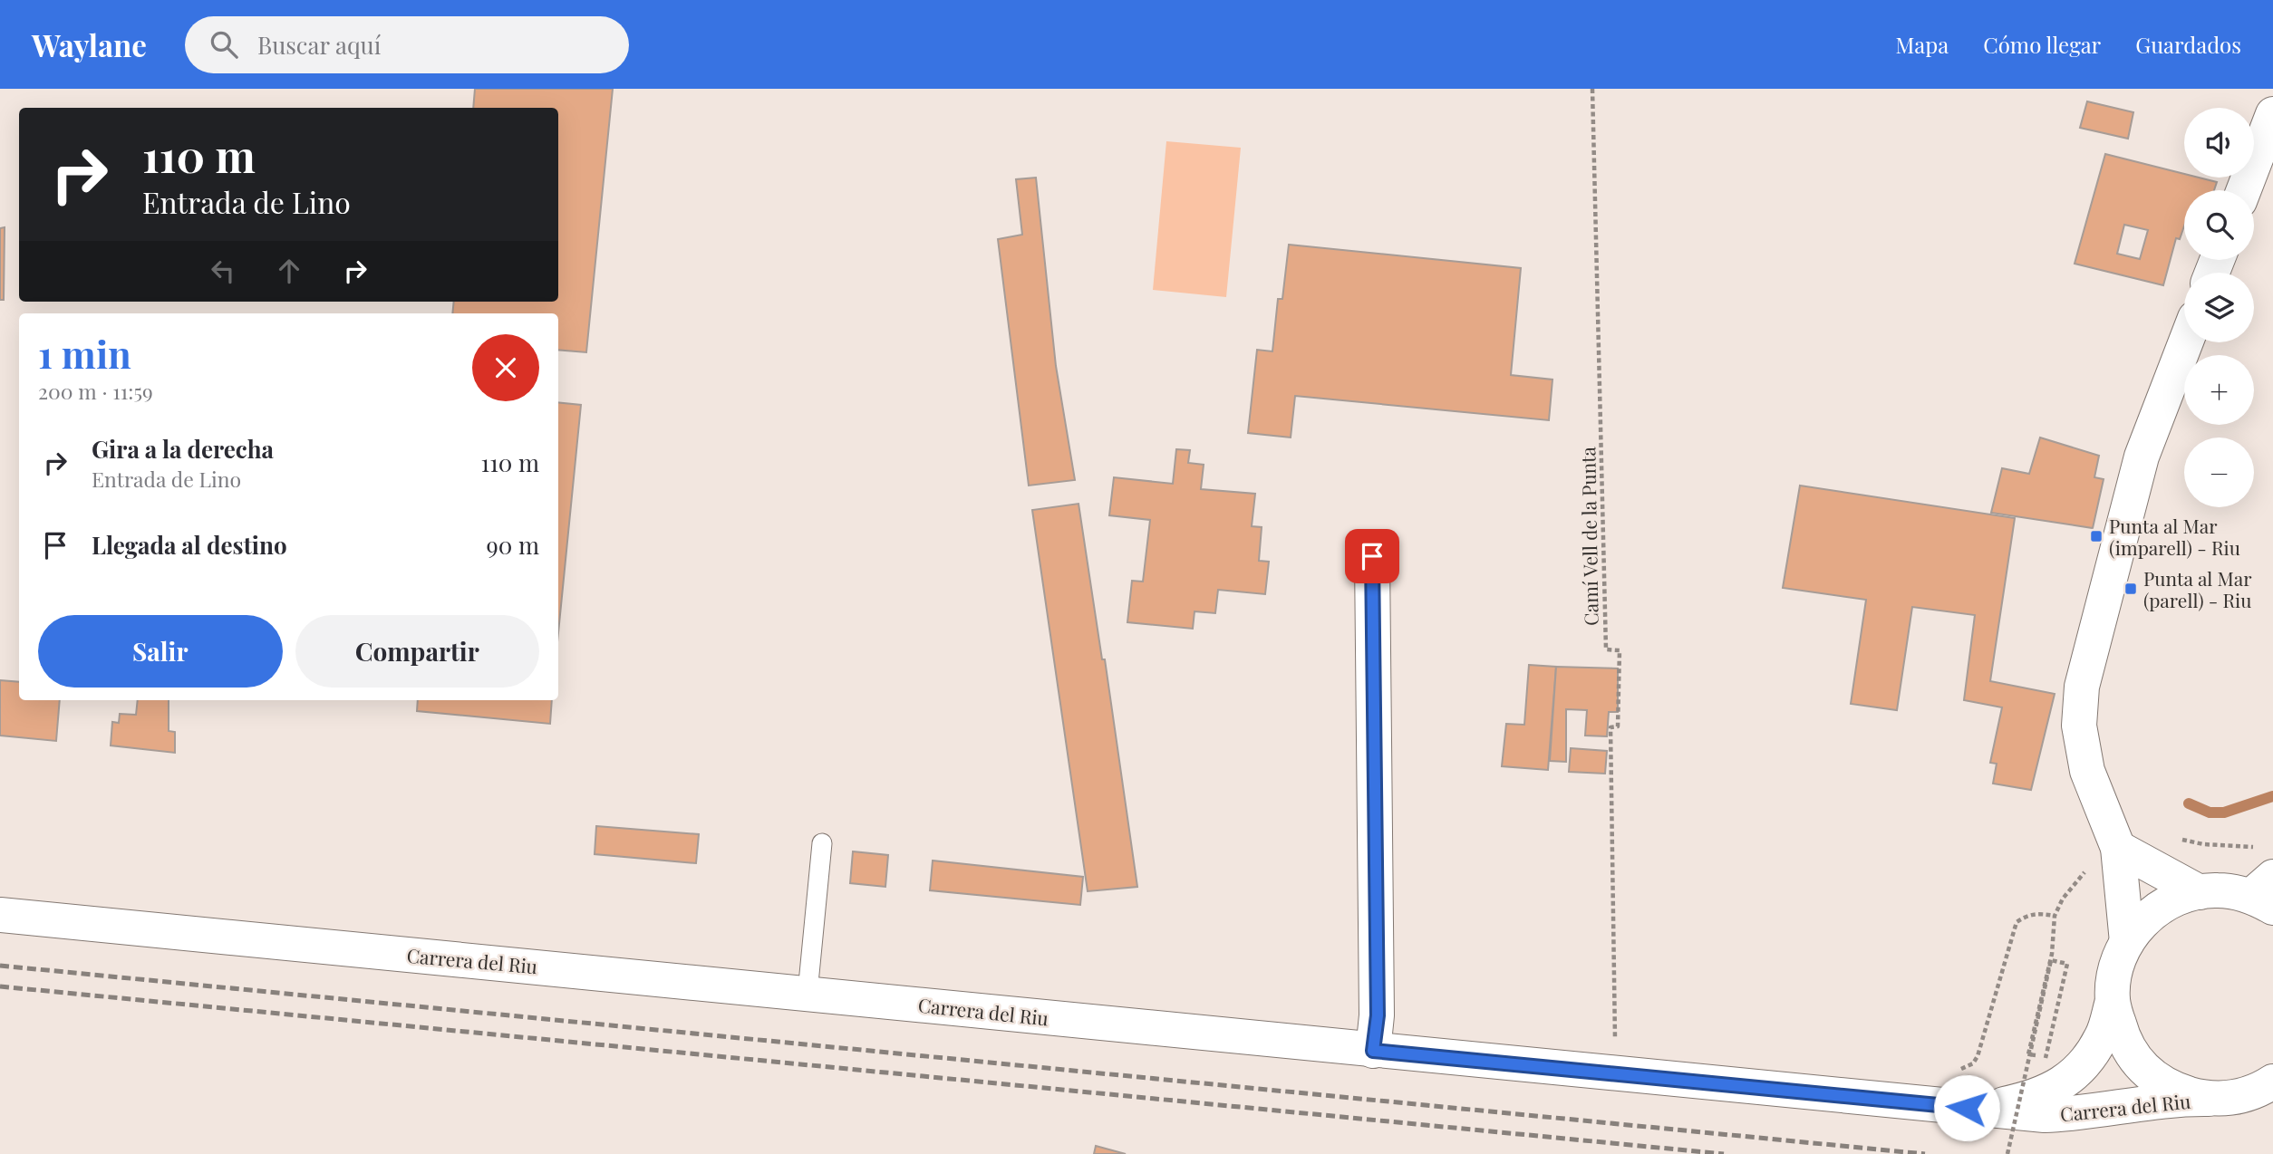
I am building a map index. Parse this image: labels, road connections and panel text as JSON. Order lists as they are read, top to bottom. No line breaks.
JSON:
{"streets":{"street":["Carrera del Riu"],"path":["Camí Vell de la Punta"]},"places":{"transit":["Punta al Mar (imparell) - Riu","Punta al Mar (parell) - Riu"]},"page":{"header":"Waylane","search":"Buscar aquí","nav":["Mapa","Cómo llegar","Guardados"],"map_buttons":["+","−"],"turn":["110 m","Entrada de Lino"],"heading":["1 min","200 m · 11:59"],"list":[{"name":"Gira a la derecha","note":"Entrada de Lino","value":"110 m"},{"name":"Llegada al destino","value":"90 m"}],"buttons":["Salir","Compartir"]}}
